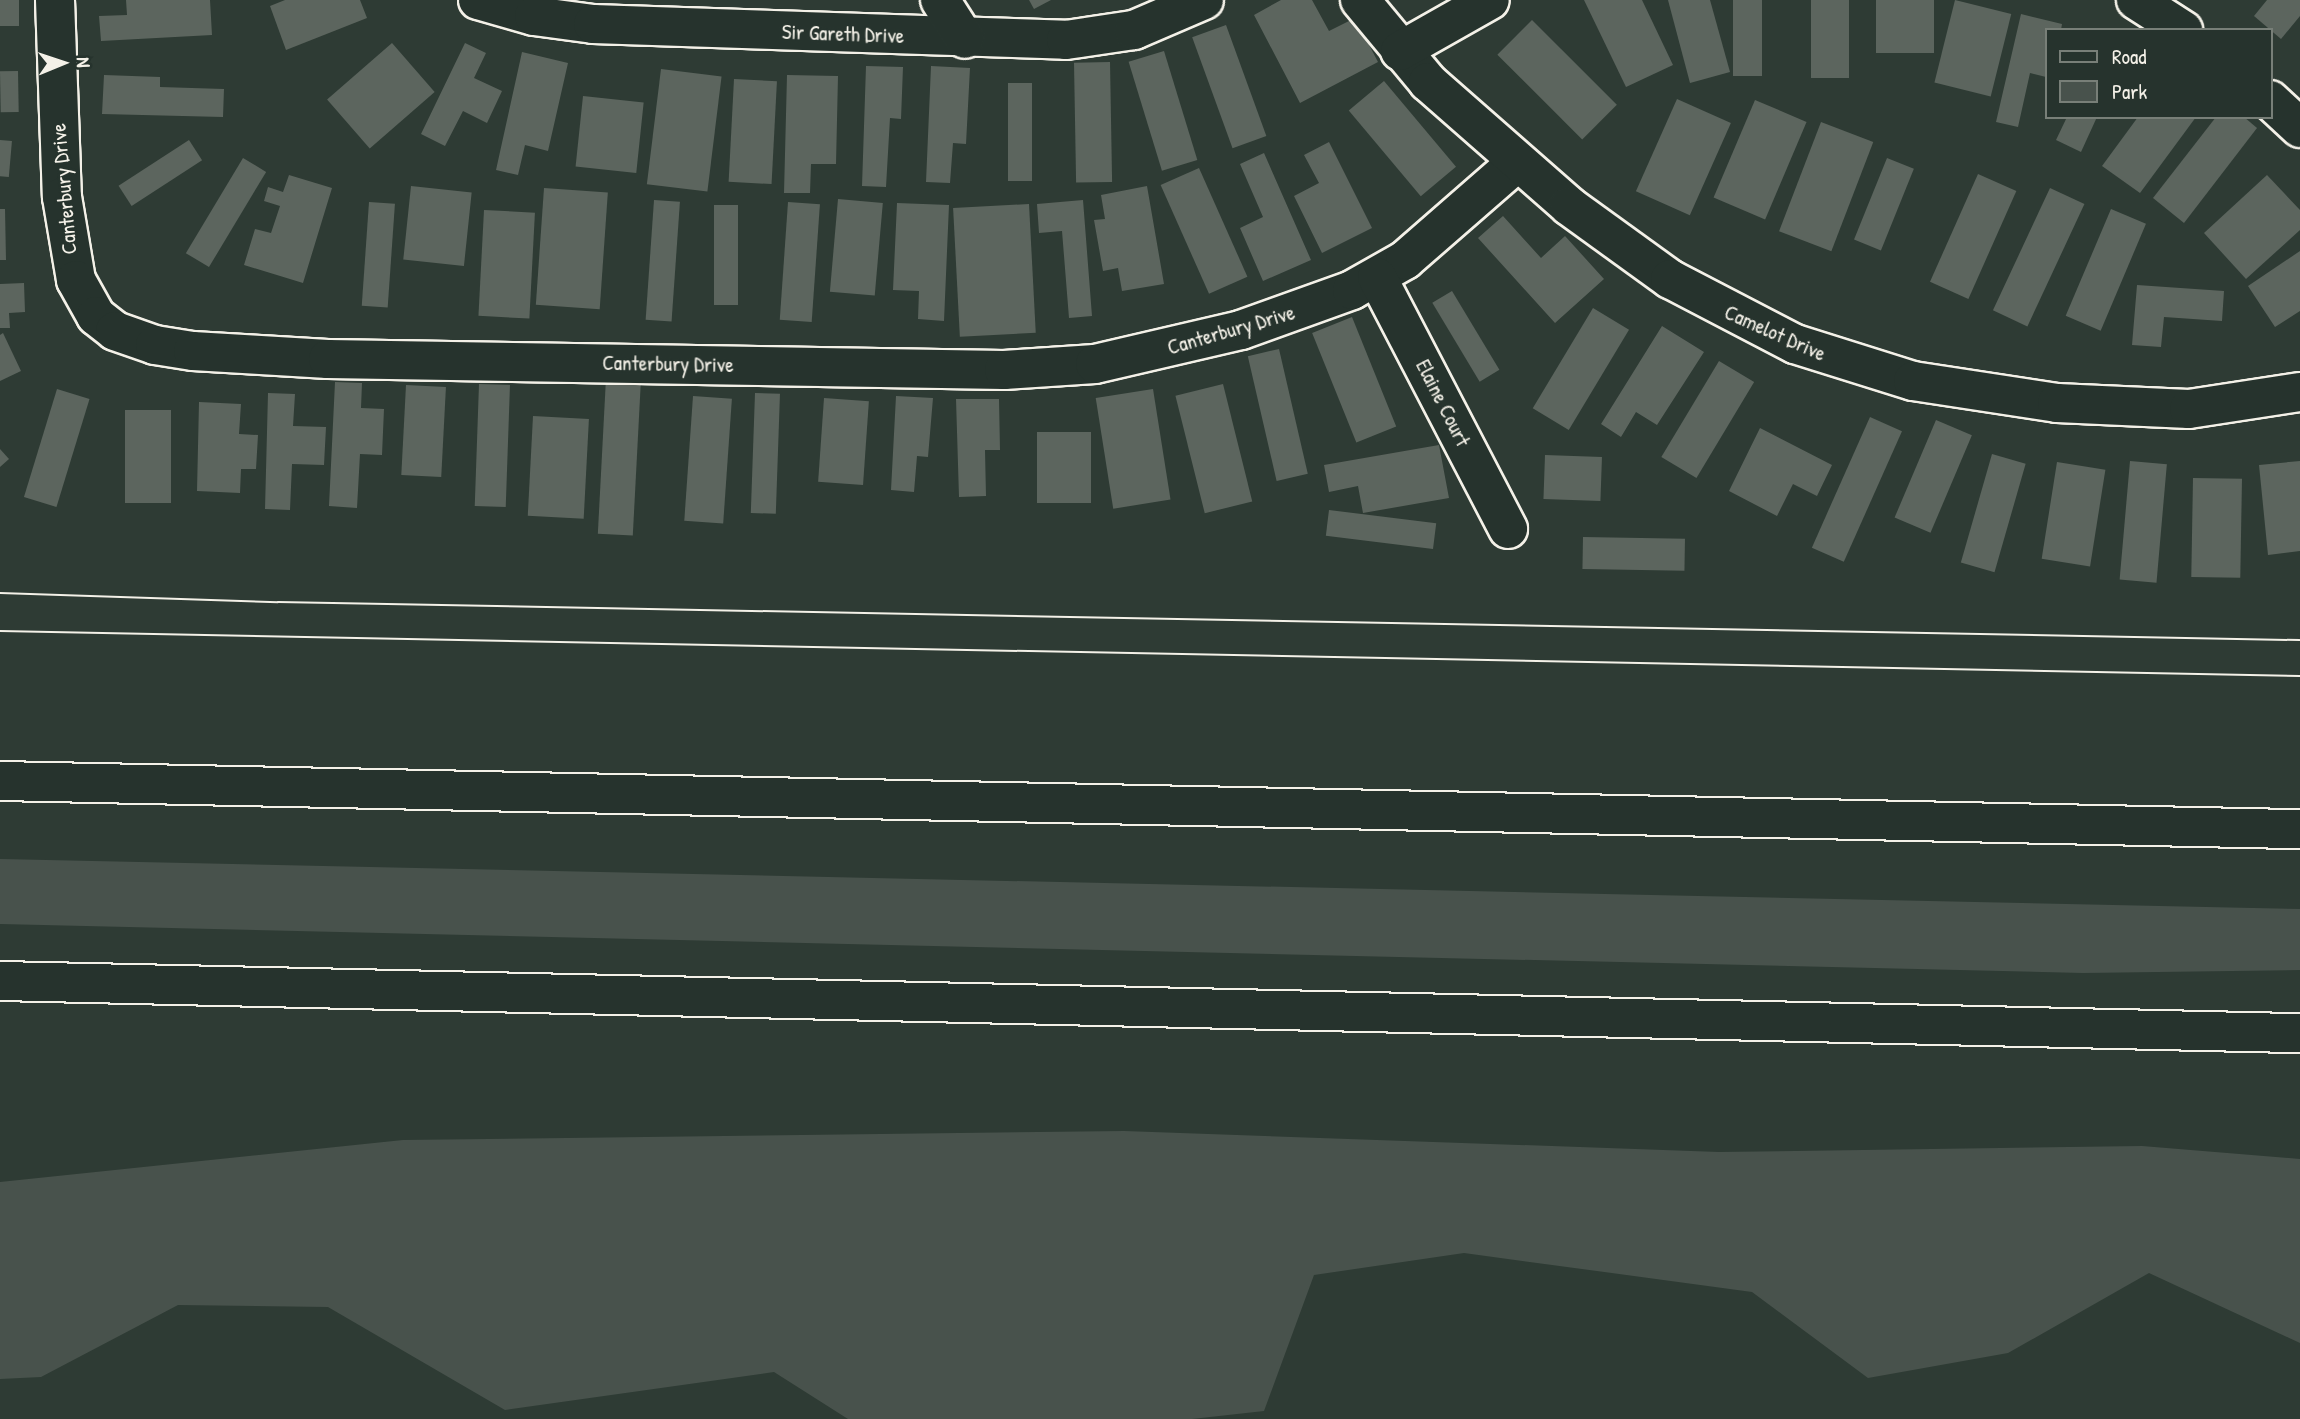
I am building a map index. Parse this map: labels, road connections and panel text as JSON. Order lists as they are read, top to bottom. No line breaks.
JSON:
{"streets":{"main road":["Sir Gareth Drive","Canterbury Drive","Camelot Drive","Elaine Court"]},"crossings":[["Canterbury Drive","Camelot Drive"],["Canterbury Drive","Elaine Court"]],"legend":["Road","Park"],"north":"right"}
